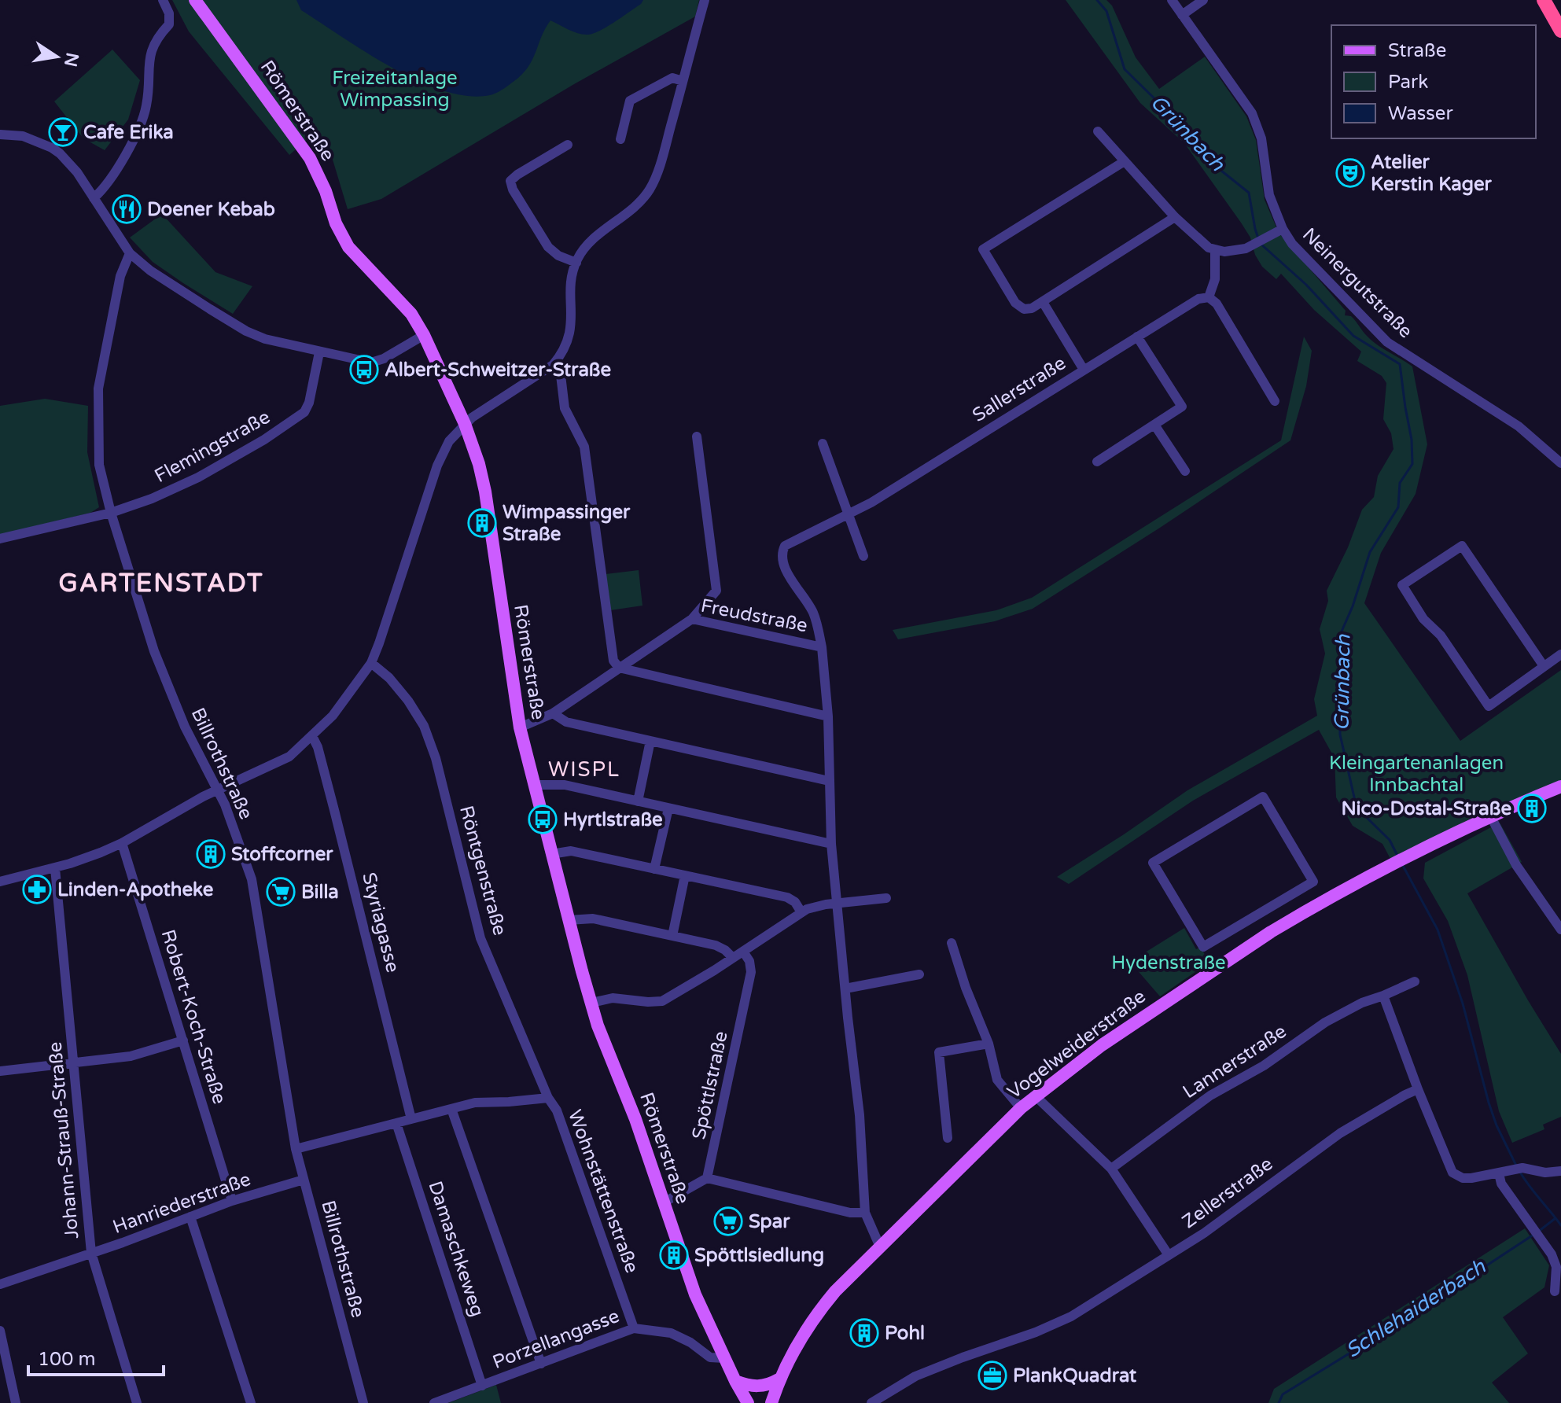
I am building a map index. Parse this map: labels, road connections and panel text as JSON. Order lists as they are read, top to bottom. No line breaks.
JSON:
{"streets":{"main road":["Römerstraße","Vogelweiderstraße"],"street":["Neinergutstraße","Sallerstraße","Flemingstraße","Freudstraße","Billrothstraße","Röntgenstraße","Styriagasse","Robert-Koch-Straße","Lannerstraße","Spöttlstraße","Johann-Strauß-Straße","Wohnstättenstraße","Zellerstraße","Hanriederstraße","Damaschkeweg","Porzellangasse"]},"crossings":[["Römerstraße","Freudstraße"],["Römerstraße","Porzellangasse"],["Sallerstraße","Freudstraße"],["Flemingstraße","Billrothstraße"],["Freudstraße","Vogelweiderstraße"],["Billrothstraße","Wohnstättenstraße"],["Billrothstraße","Hanriederstraße"],["Röntgenstraße","Wohnstättenstraße"],["Styriagasse","Wohnstättenstraße"],["Robert-Koch-Straße","Hanriederstraße"],["Johann-Strauß-Straße","Hanriederstraße"],["Wohnstättenstraße","Damaschkeweg"],["Wohnstättenstraße","Porzellangasse"],["Damaschkeweg","Porzellangasse"]],"districts":["GARTENSTADT","WISPL"],"water":["Grünbach","Schlehaiderbach"],"parks":["Freizeitanlage Wimpassing","Kleingartenanlagen Innbachtal","Hydenstraße"],"places":{"bar":["Cafe Erika"],"theatre":["Atelier Kerstin Kager"],"restaurant":["Doener Kebab"],"bus stop":["Albert-Schweitzer-Straße","Hyrtlstraße"],"building":["Wimpassinger Straße","Nico-Dostal-Straße","Stoffcorner","Spöttlsiedlung","Pohl"],"pharmacy":["Linden-Apotheke"],"supermarket":["Billa","Spar"],"office":["PlankQuadrat"]},"legend":["Straße","Park","Wasser"],"scale_bar":"100 m","north":"right"}
